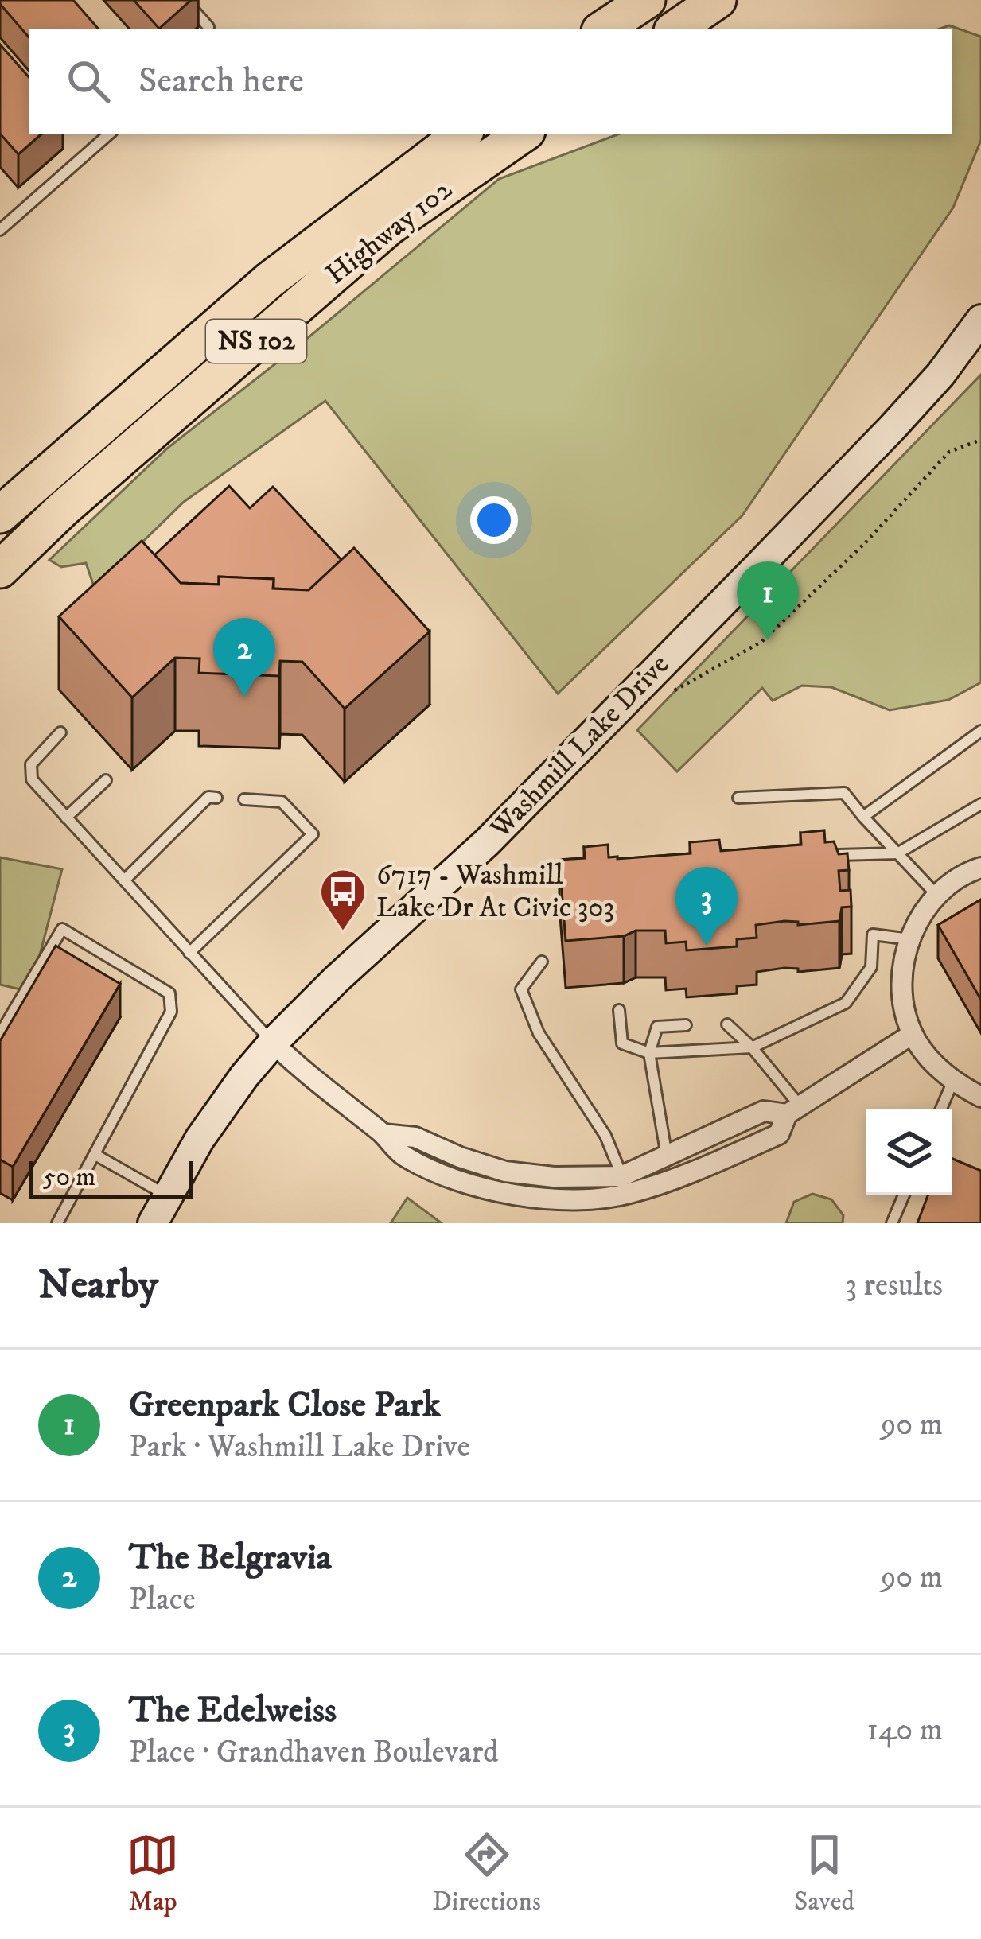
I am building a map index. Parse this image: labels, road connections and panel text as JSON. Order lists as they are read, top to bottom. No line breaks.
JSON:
{"streets":{"highway":["Highway 102","NS 102"],"street":["Washmill Lake Drive"]},"places":{"bus stop":["6717 - Washmill Lake Dr At Civic 303"]},"scale_bar":"50 m","page":{"search":"Search here","pins":["1","2","3"],"scale":"50 m","heading":["Nearby","3 results"],"list":[{"mark":"1","name":"Greenpark Close Park","note":"Park · Washmill Lake Drive","value":"90 m"},{"mark":"2","name":"The Belgravia","note":"Place","value":"90 m"},{"mark":"3","name":"The Edelweiss","note":"Place · Grandhaven Boulevard","value":"140 m"}],"nav":["Map","Directions","Saved"]}}
